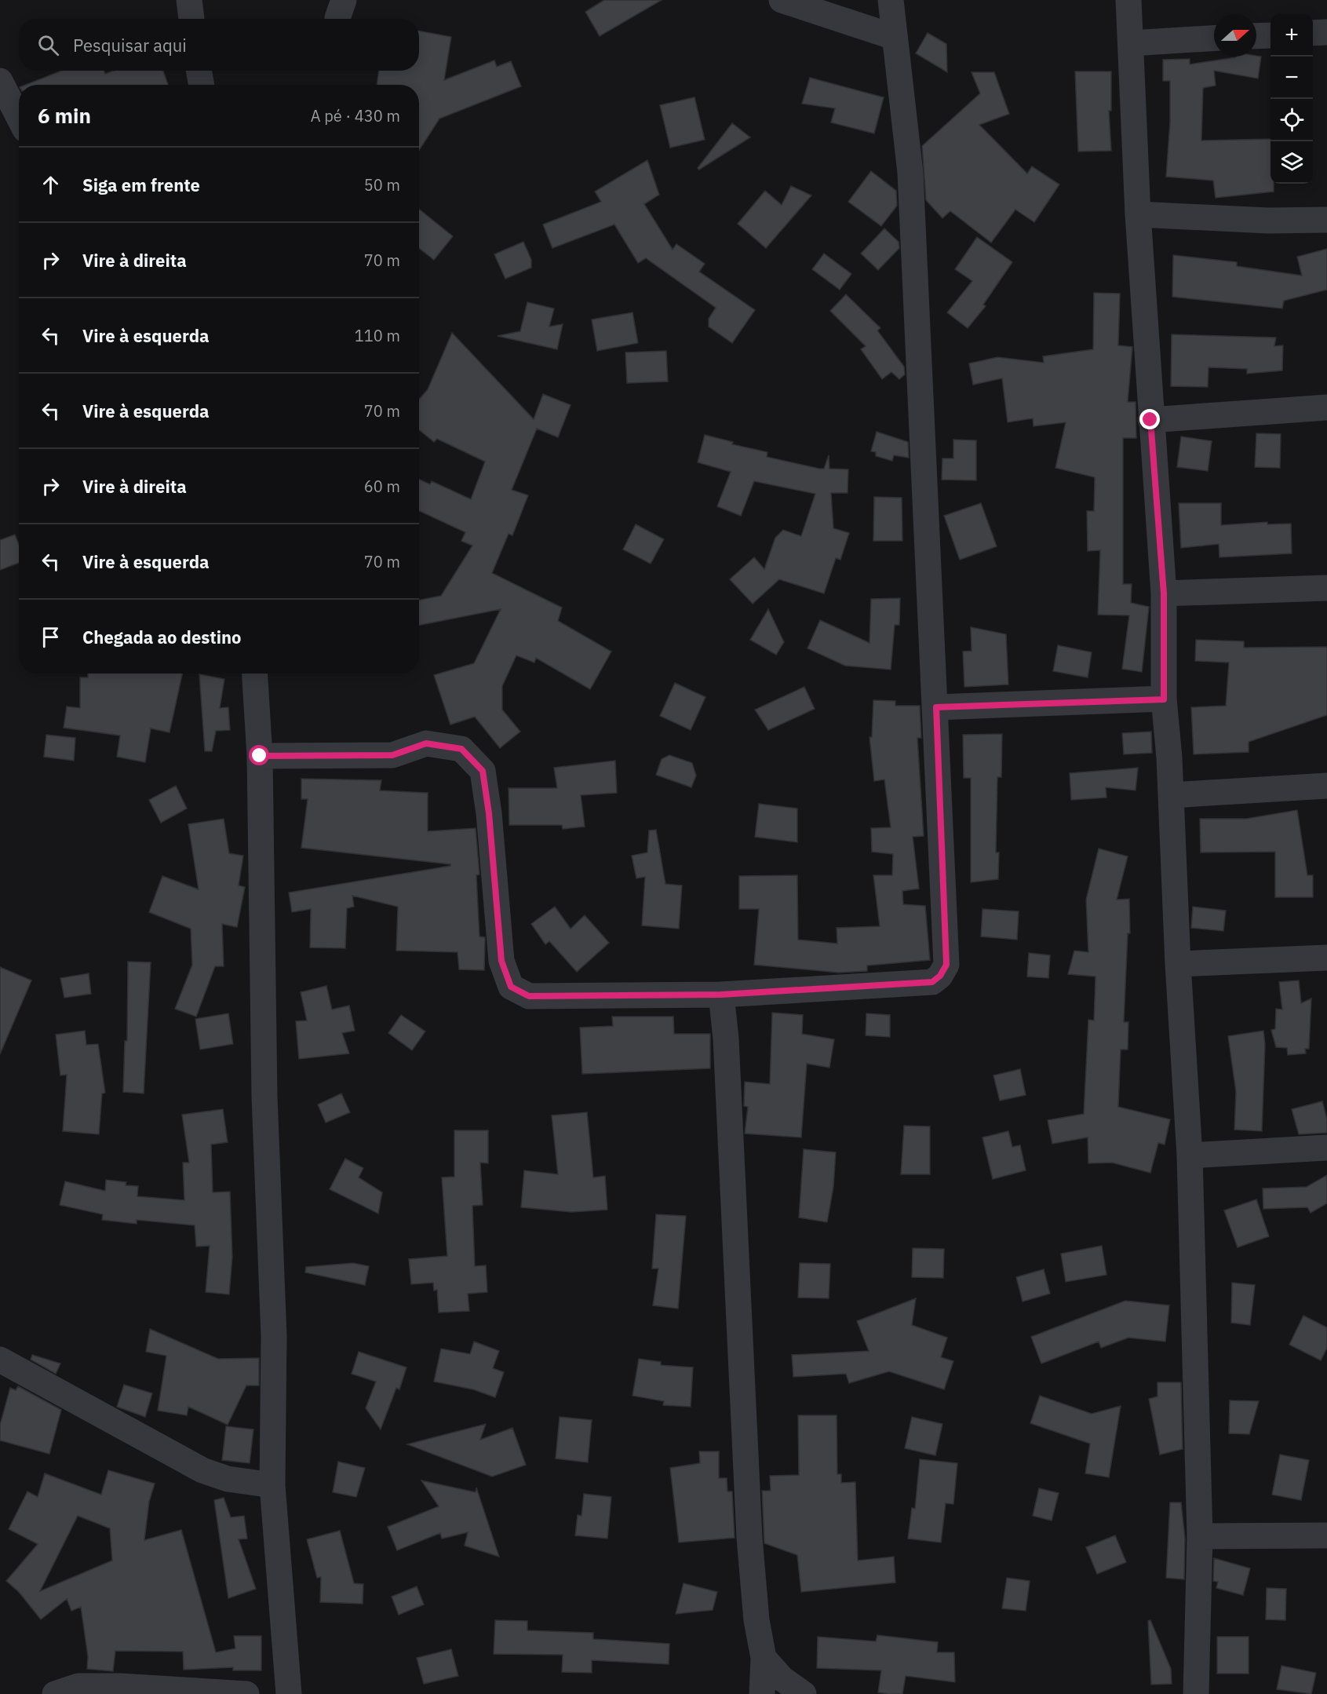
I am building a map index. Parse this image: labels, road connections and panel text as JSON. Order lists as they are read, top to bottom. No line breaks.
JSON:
{"north":"right","page":{"map_buttons":["+","−"],"search":"Pesquisar aqui","heading":["6 min","A pé · 430 m"],"list":[["Siga em frente","50 m"],["Vire à direita","70 m"],["Vire à esquerda","110 m"],["Vire à esquerda","70 m"],["Vire à direita","60 m"],["Vire à esquerda","70 m"],"Chegada ao destino"]}}
